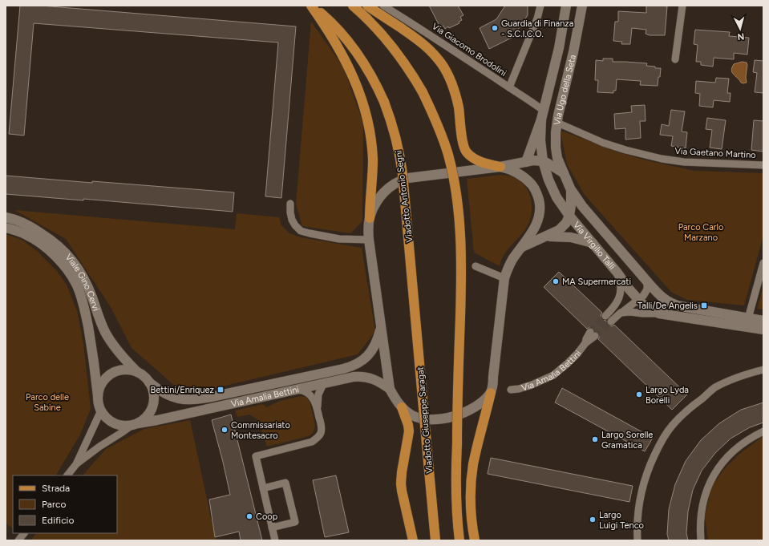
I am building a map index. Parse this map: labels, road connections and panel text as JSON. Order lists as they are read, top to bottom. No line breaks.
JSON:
{"streets":{"main road":["Viadotto Antonio Segni","Viadotto Giuseppe Saragat"],"street":["Via Giacomo Brodolini","Via Ugo della Seta","Via Gaetano Martino","Via Virgilio Talli","Viale Gino Cervi","Via Amalia Bettini"]},"crossings":[["Via Giacomo Brodolini","Via Ugo della Seta"],["Via Giacomo Brodolini","Via Virgilio Talli"],["Via Ugo della Seta","Via Gaetano Martino"],["Via Ugo della Seta","Via Virgilio Talli"],["Viadotto Antonio Segni","Viadotto Giuseppe Saragat"],["Viale Gino Cervi","Via Amalia Bettini"]],"parks":["Parco Carlo Marzano","Parco delle Sabine"],"places":{"other":["Guardia di Finanza - S.C.I.C.O.","MA Supermercati","Largo Lyda Borelli","Commissariato Montesacro","Largo Sorelle Gramatica","Coop","Largo Luigi Tenco"],"transit":["Talli/De Angelis","Bettini/Enriquez"]},"legend":["Strada","Parco","Edificio"],"north":"bottom"}
